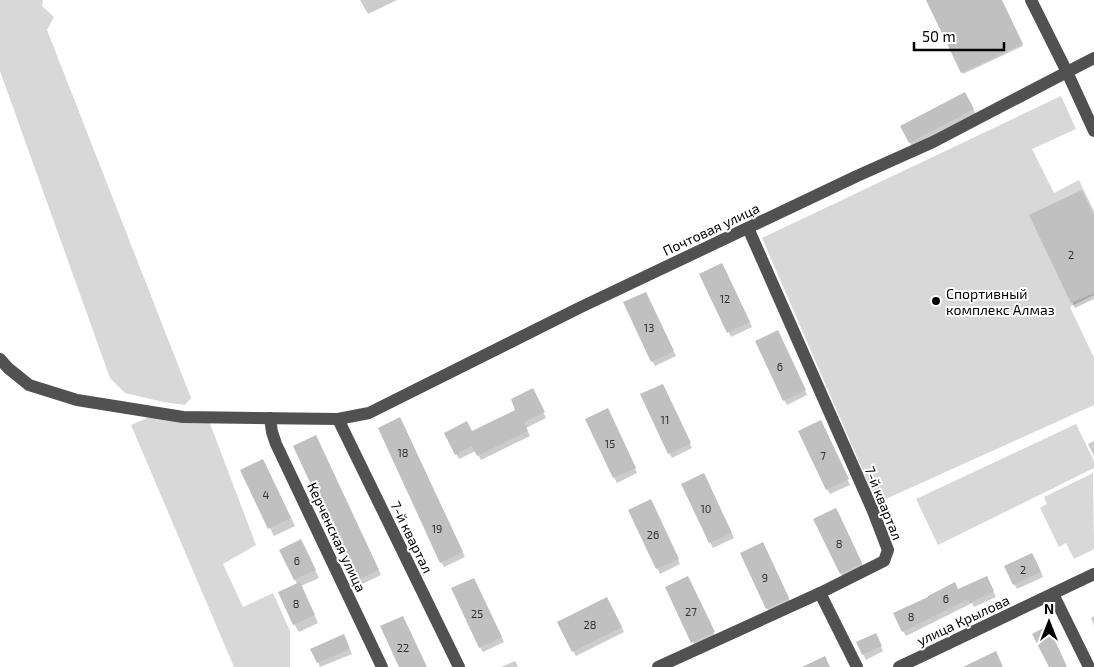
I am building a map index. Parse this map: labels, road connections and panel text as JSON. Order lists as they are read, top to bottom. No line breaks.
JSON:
{"streets":{"street":["Почтовая улица","7-й квартал","Керченская улица","улица Крылова"]},"crossings":[["Почтовая улица","7-й квартал"],["Почтовая улица","Керченская улица"]],"places":["Спортивный комплекс Алмаз"],"house_numbers":["2","12","13","6","11","15","18","7","4","10","19","26","8","6","2","9","6","8","27","25","8","28","22"],"scale_bar":"50 m","north":"top"}
